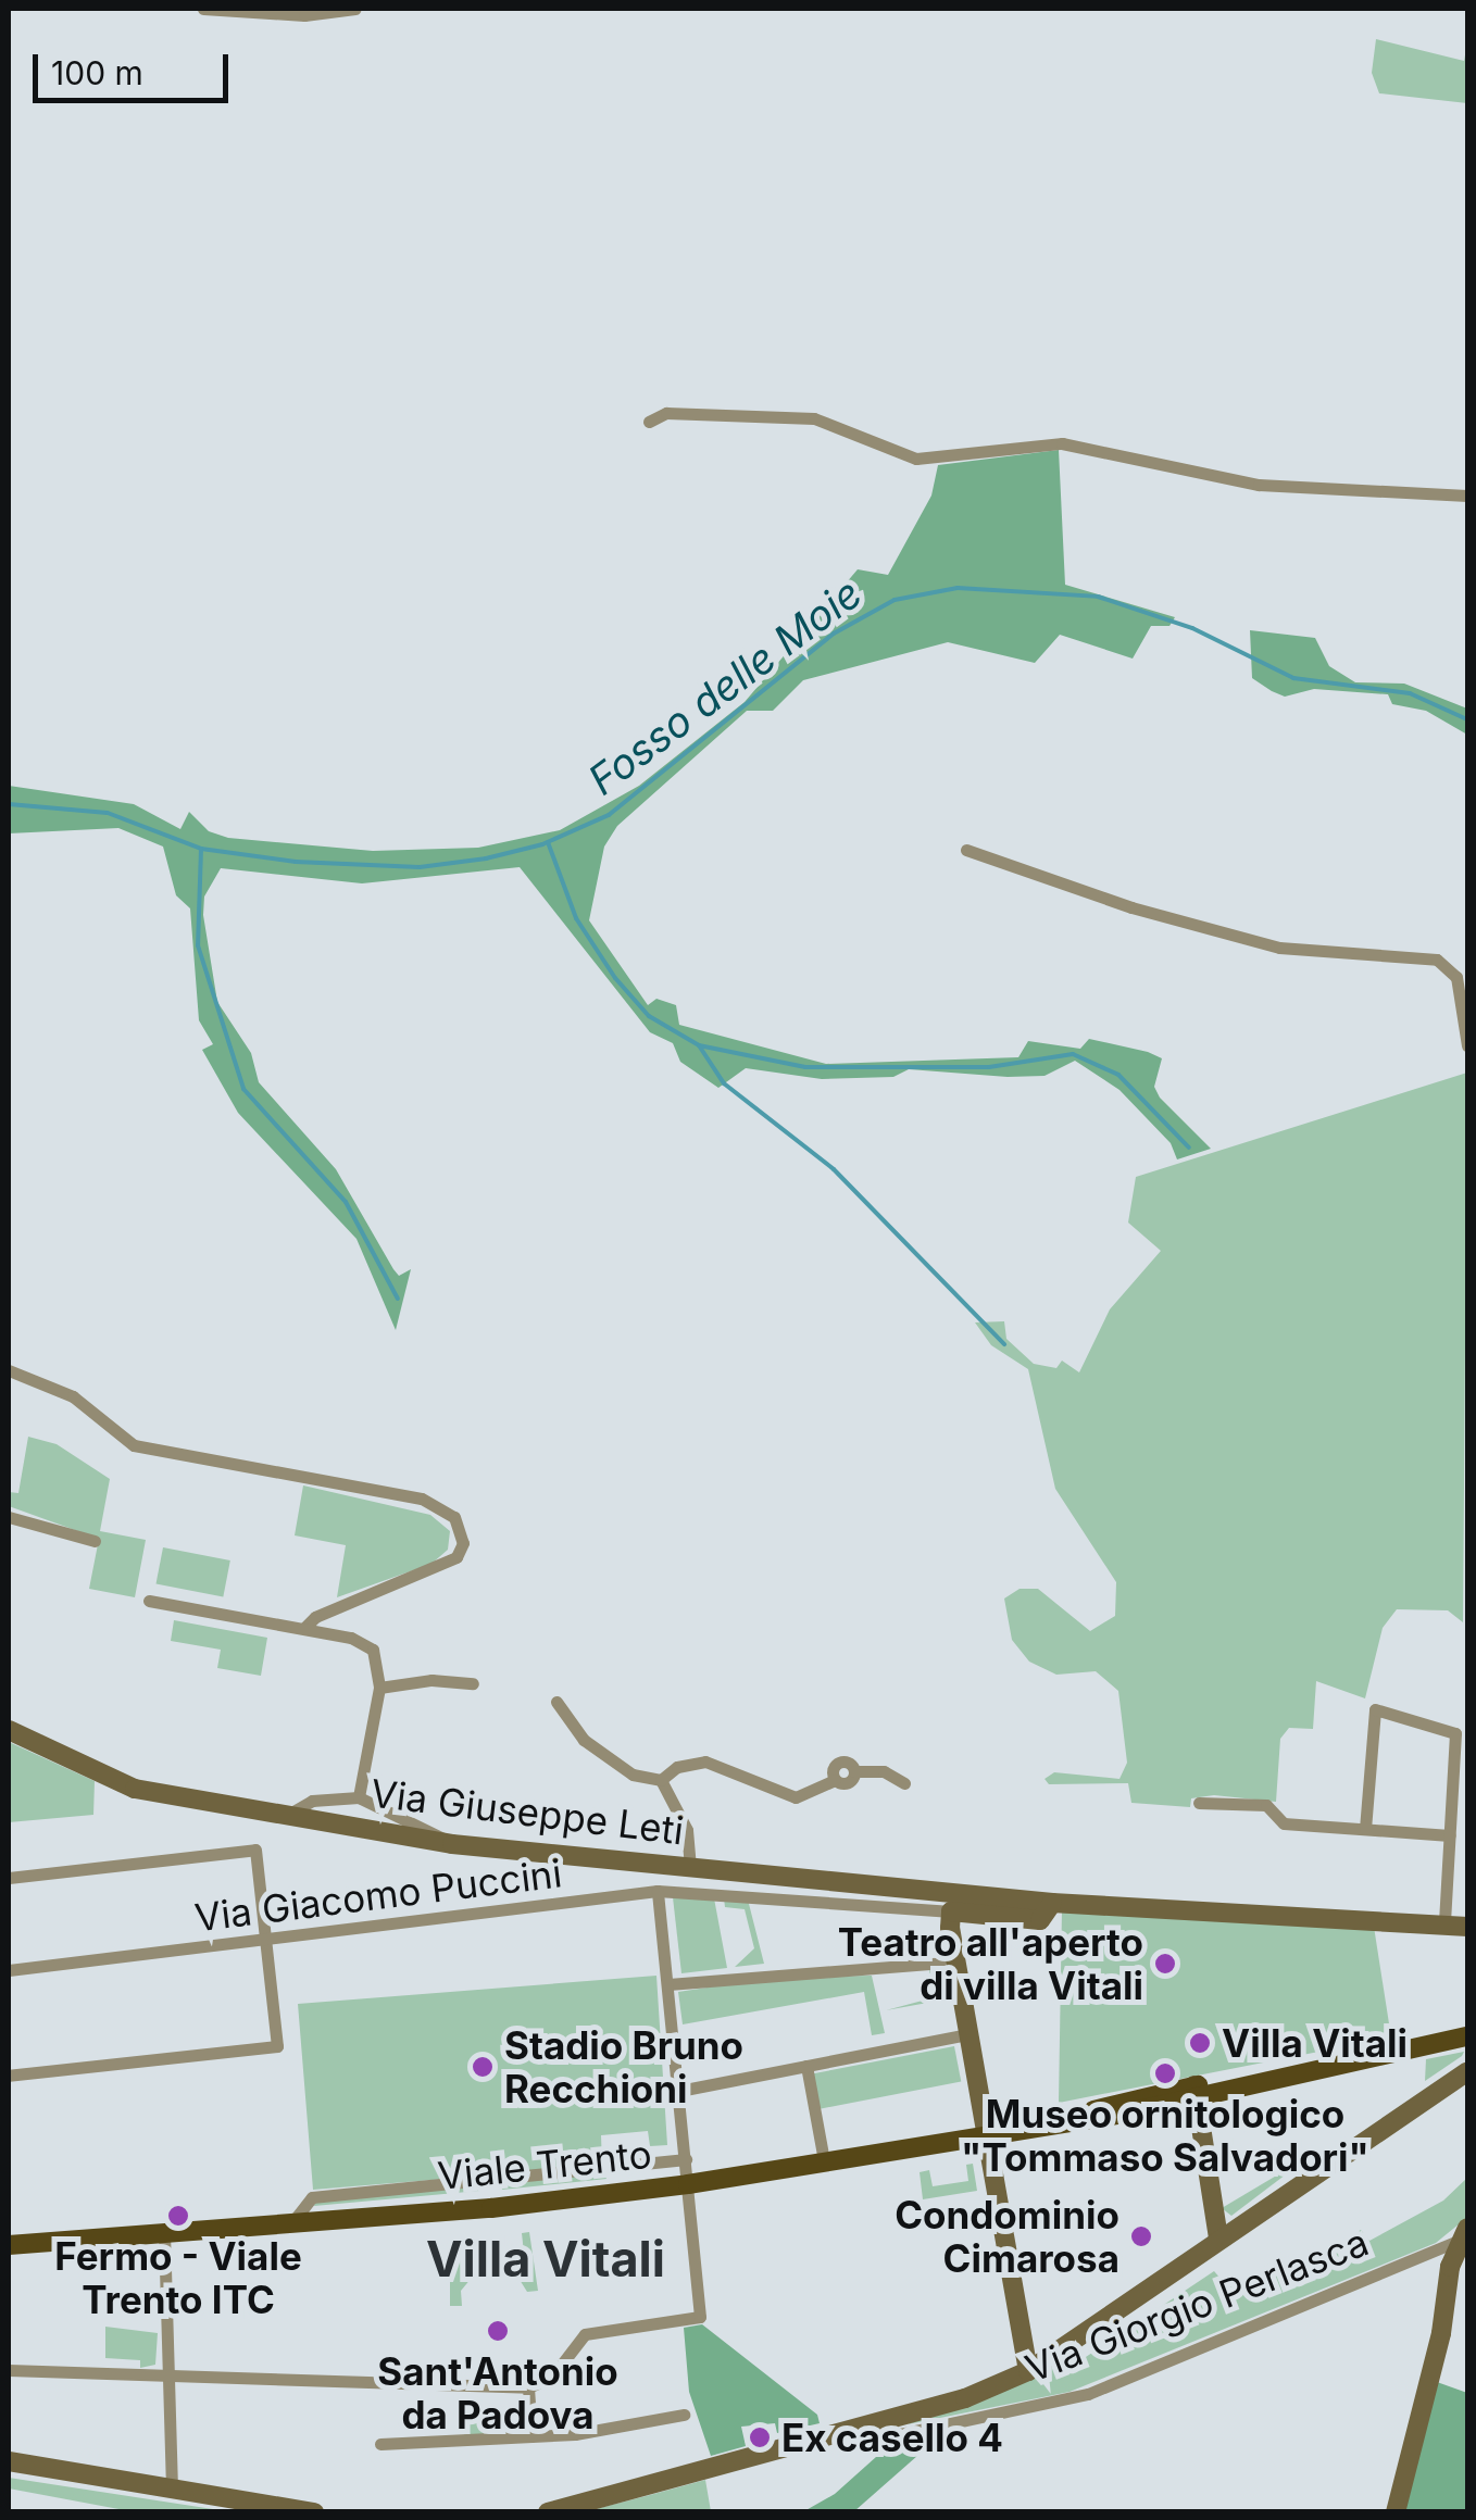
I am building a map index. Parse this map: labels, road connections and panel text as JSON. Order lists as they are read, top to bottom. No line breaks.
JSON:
{"streets":{"main road":["Viale Trento"],"street":["Via Giuseppe Leti","Via Giacomo Puccini","Via Giorgio Perlasca"]},"districts":["Villa Vitali"],"water":["Fosso delle Moie"],"places":["Teatro all'aperto di villa Vitali","Villa Vitali","Stadio Bruno Recchioni","Museo ornitologico \"Tommaso Salvadori\"","Fermo - Viale Trento ITC","Condominio Cimarosa","Sant'Antonio da Padova","Ex casello 4"],"scale_bar":"100 m"}
